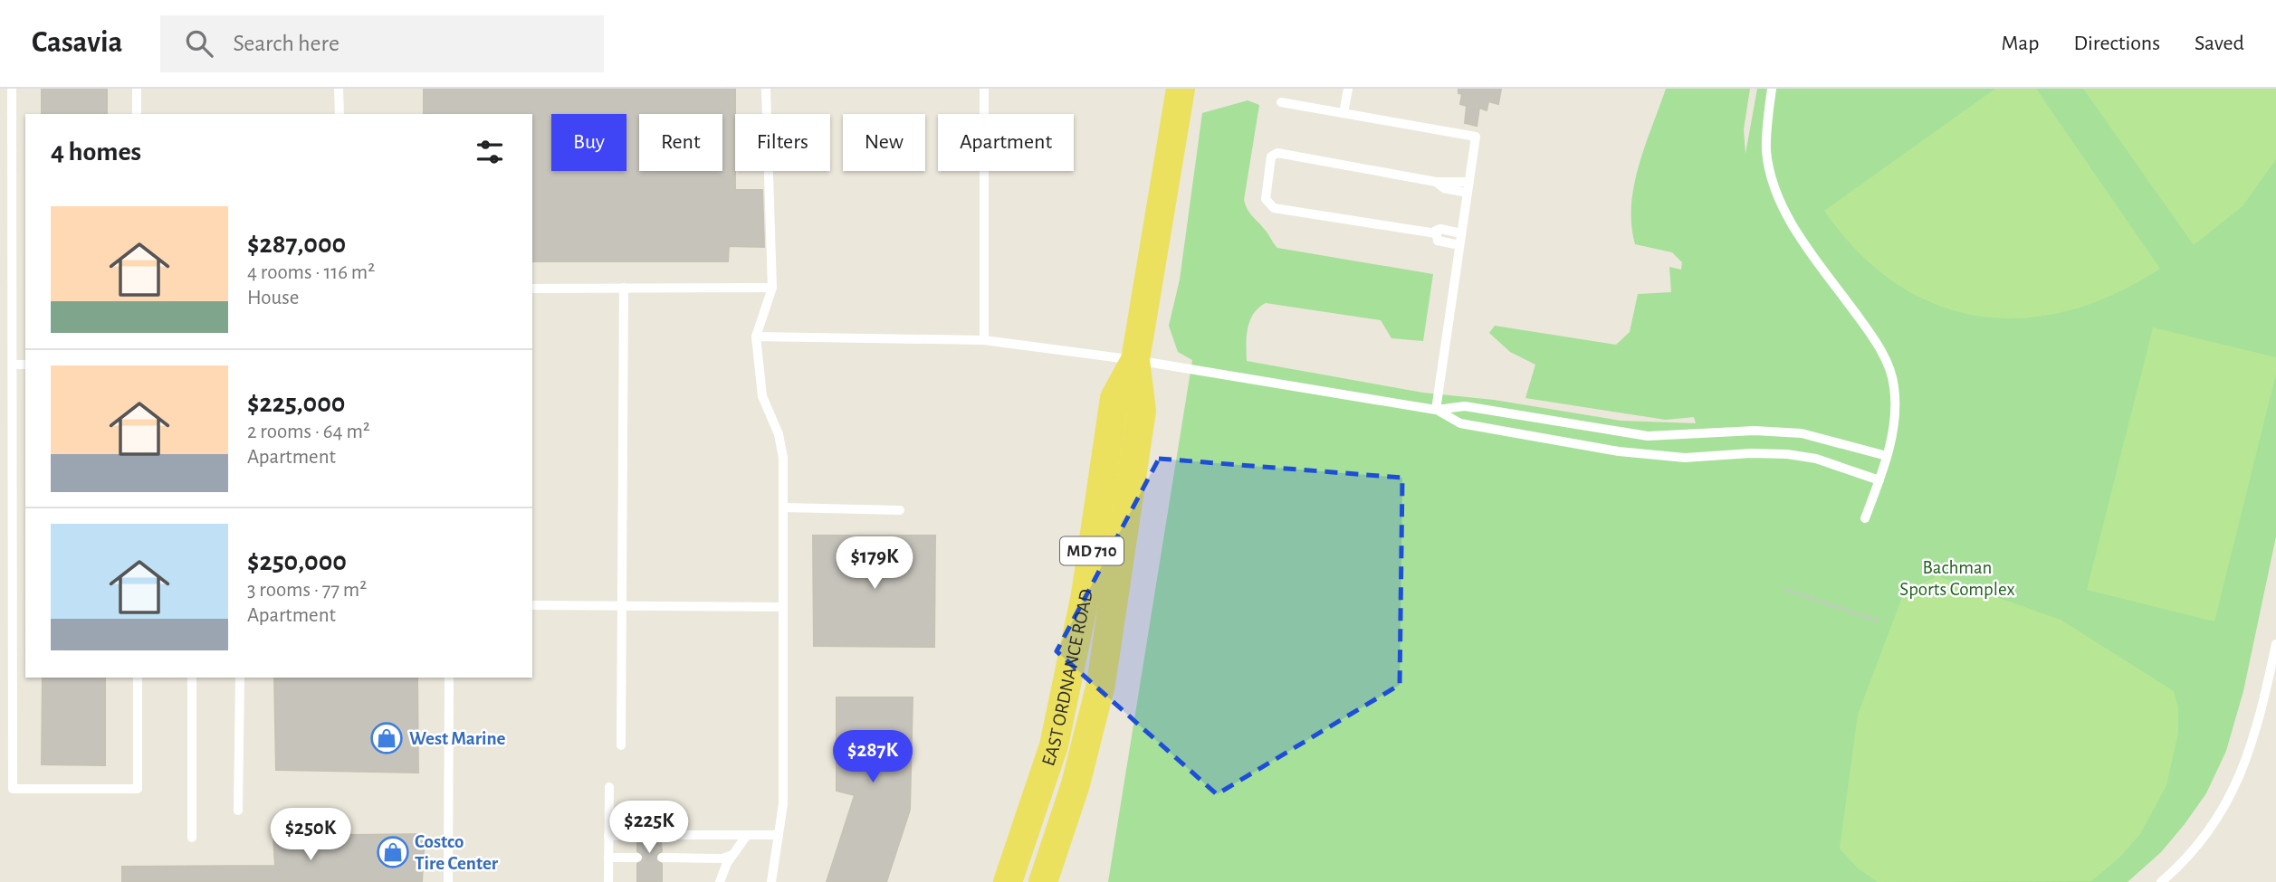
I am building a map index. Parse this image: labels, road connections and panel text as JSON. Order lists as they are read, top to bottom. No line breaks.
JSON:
{"streets":{"main road":["MD 710","EAST ORDNANCE ROAD"]},"parks":["Bachman Sports Complex"],"places":{"shop":["West Marine","Costco Tire Center"]},"page":{"header":"Casavia","search":"Search here","nav":["Map","Directions","Saved"],"chip":["Buy","Rent","Filters","New","Apartment"],"heading":"4 homes","list":[{"name":"$287,000","note":"4 rooms · 116 m² · House"},{"name":"$225,000","note":"2 rooms · 64 m² · Apartment"},{"name":"$250,000","note":"3 rooms · 77 m² · Apartment"}],"price":["$179K","$287K","$225K","$250K"]}}
